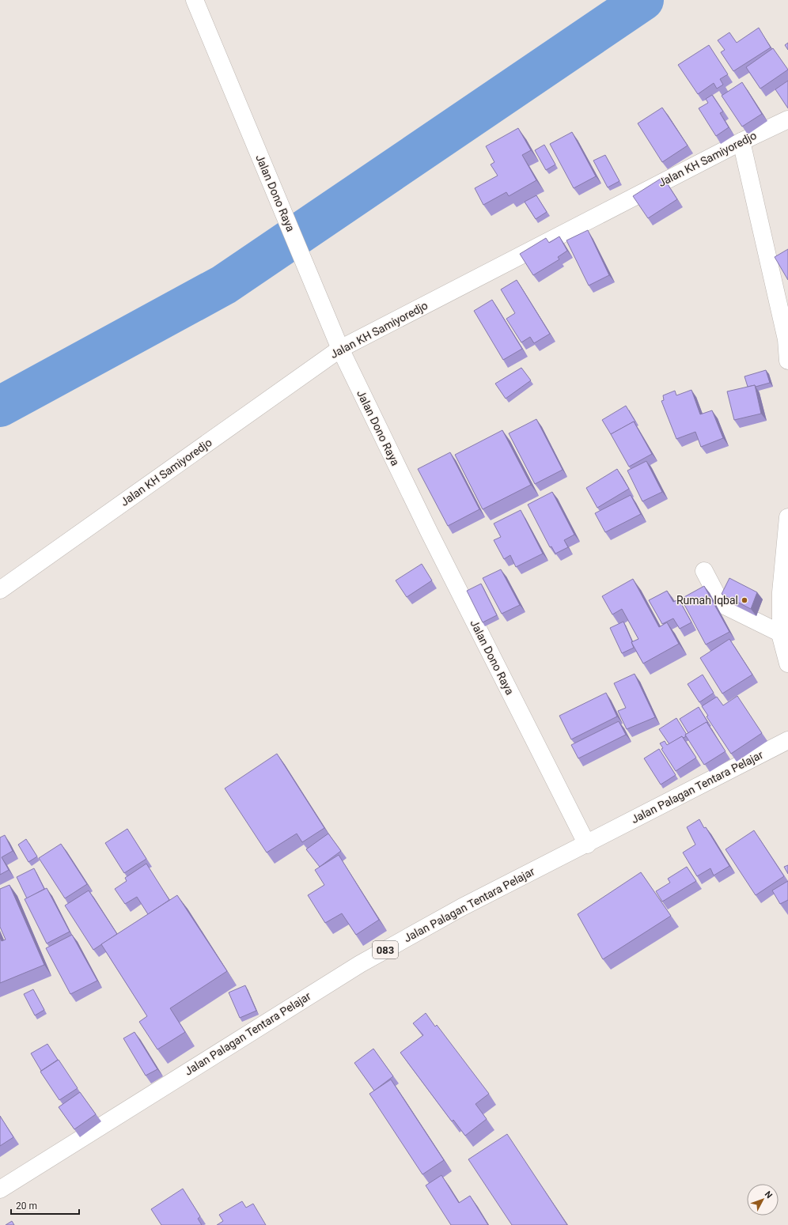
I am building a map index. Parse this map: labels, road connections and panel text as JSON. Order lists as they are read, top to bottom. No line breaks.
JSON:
{"streets":{"street":["Jalan KH Samiyoredjo","Jalan Dono Raya","Jalan Palagan Tentara Pelajar","083"]},"crossings":[["Jalan KH Samiyoredjo","Jalan Dono Raya"],["Jalan Dono Raya","Jalan Palagan Tentara Pelajar"]],"places":["Rumah Iqbal"],"scale_bar":"20 m","north":"top right"}
